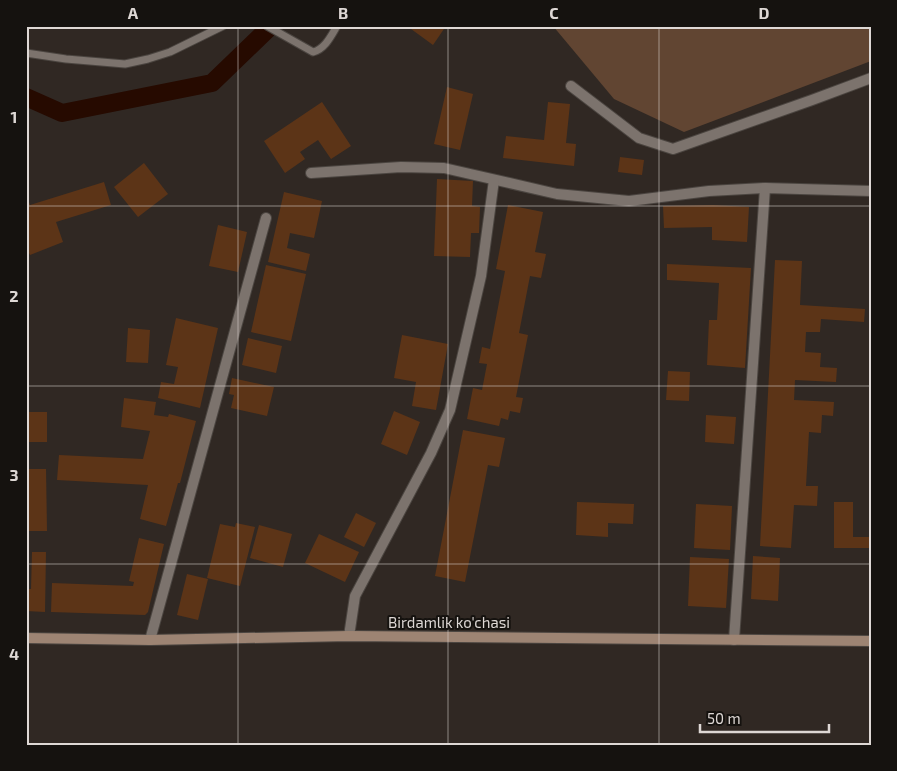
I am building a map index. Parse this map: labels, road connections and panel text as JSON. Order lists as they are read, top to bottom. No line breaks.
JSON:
{"streets":{"street":["Birdamlik ko'chasi"]},"scale_bar":"50 m","grid":{"columns":["A","B","C","D"],"rows":["1","2","3","4"]}}
